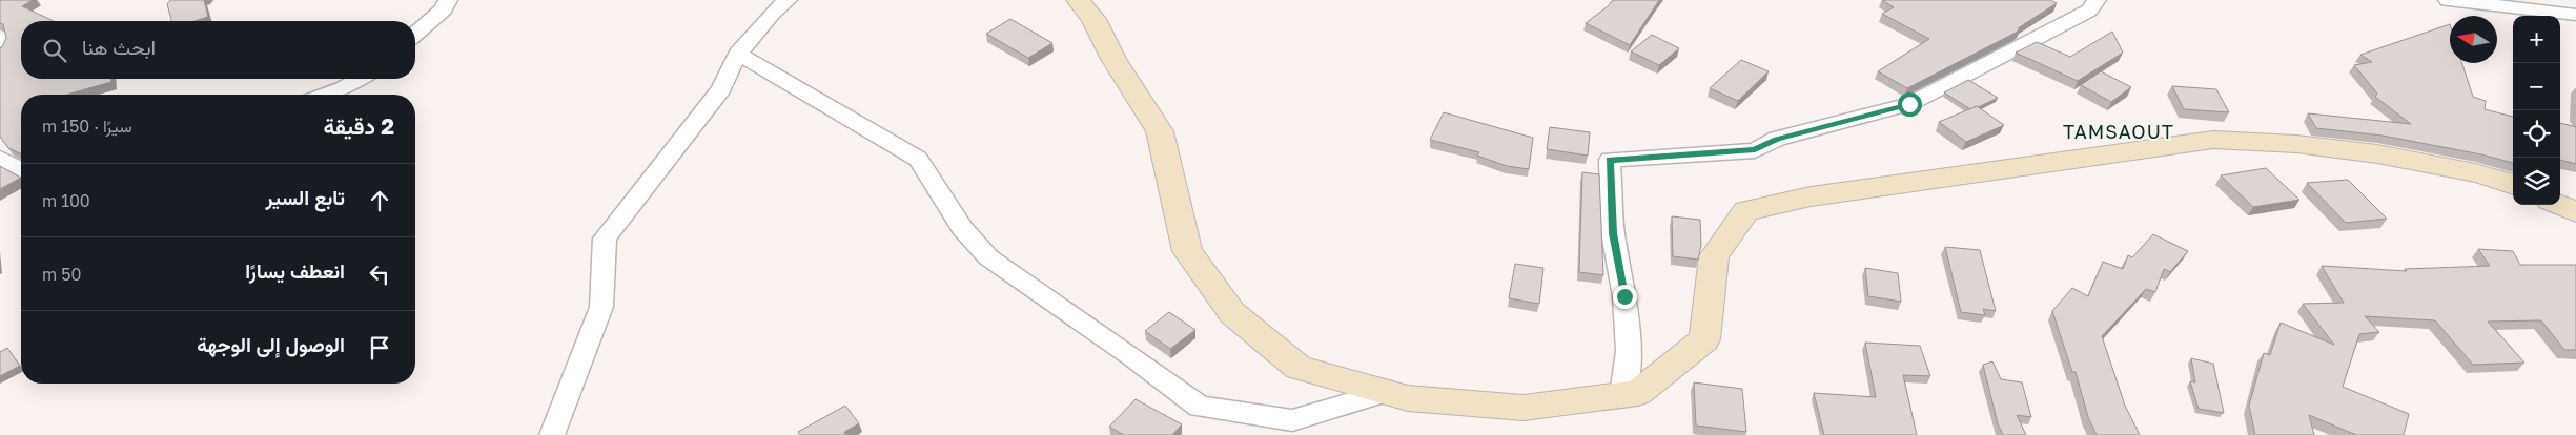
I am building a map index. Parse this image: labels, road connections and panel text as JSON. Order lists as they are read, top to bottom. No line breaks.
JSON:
{"districts":["TAMSAOUT"],"north":"left","page":{"map_buttons":["+","−"],"search":"ابحث هنا","heading":["2 دقيقة","سيرًا · 150 m"],"list":[["تابع السير","100 m"],["انعطف يسارًا","50 m"],"الوصول إلى الوجهة"]}}
